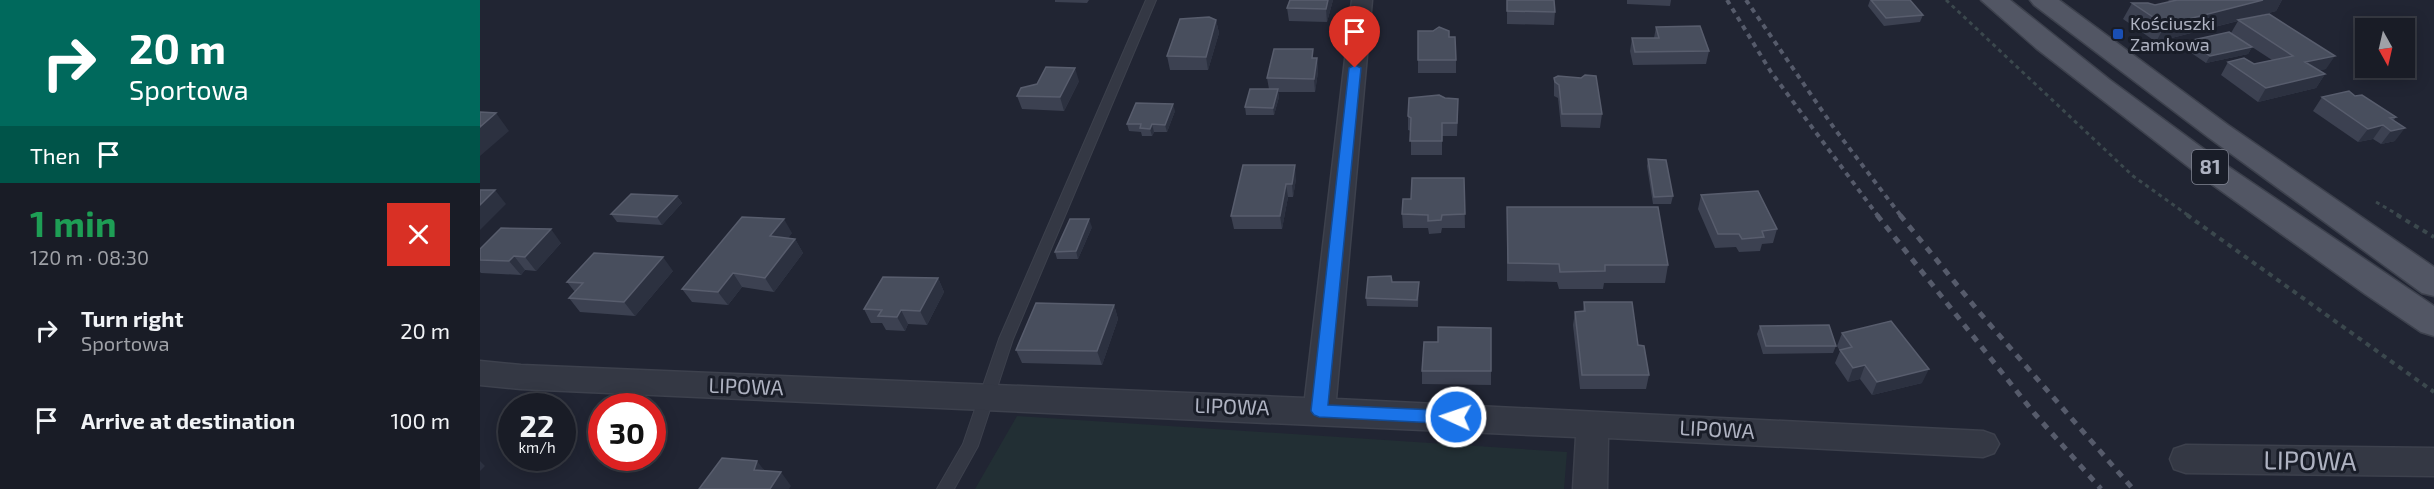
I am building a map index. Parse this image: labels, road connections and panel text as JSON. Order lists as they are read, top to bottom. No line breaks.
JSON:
{"streets":{"main road":["81"],"street":["LIPOWA"]},"places":{"transit":["Kościuszki Zamkowa"]},"north":"bottom","page":{"turn":["20 m","Sportowa"],"then":"Then","heading":["1 min","120 m · 08:30"],"list":[{"name":"Turn right","note":"Sportowa","value":"20 m"},{"name":"Arrive at destination","value":"100 m"}],"speed":"22 km/h","limit":"30"}}
